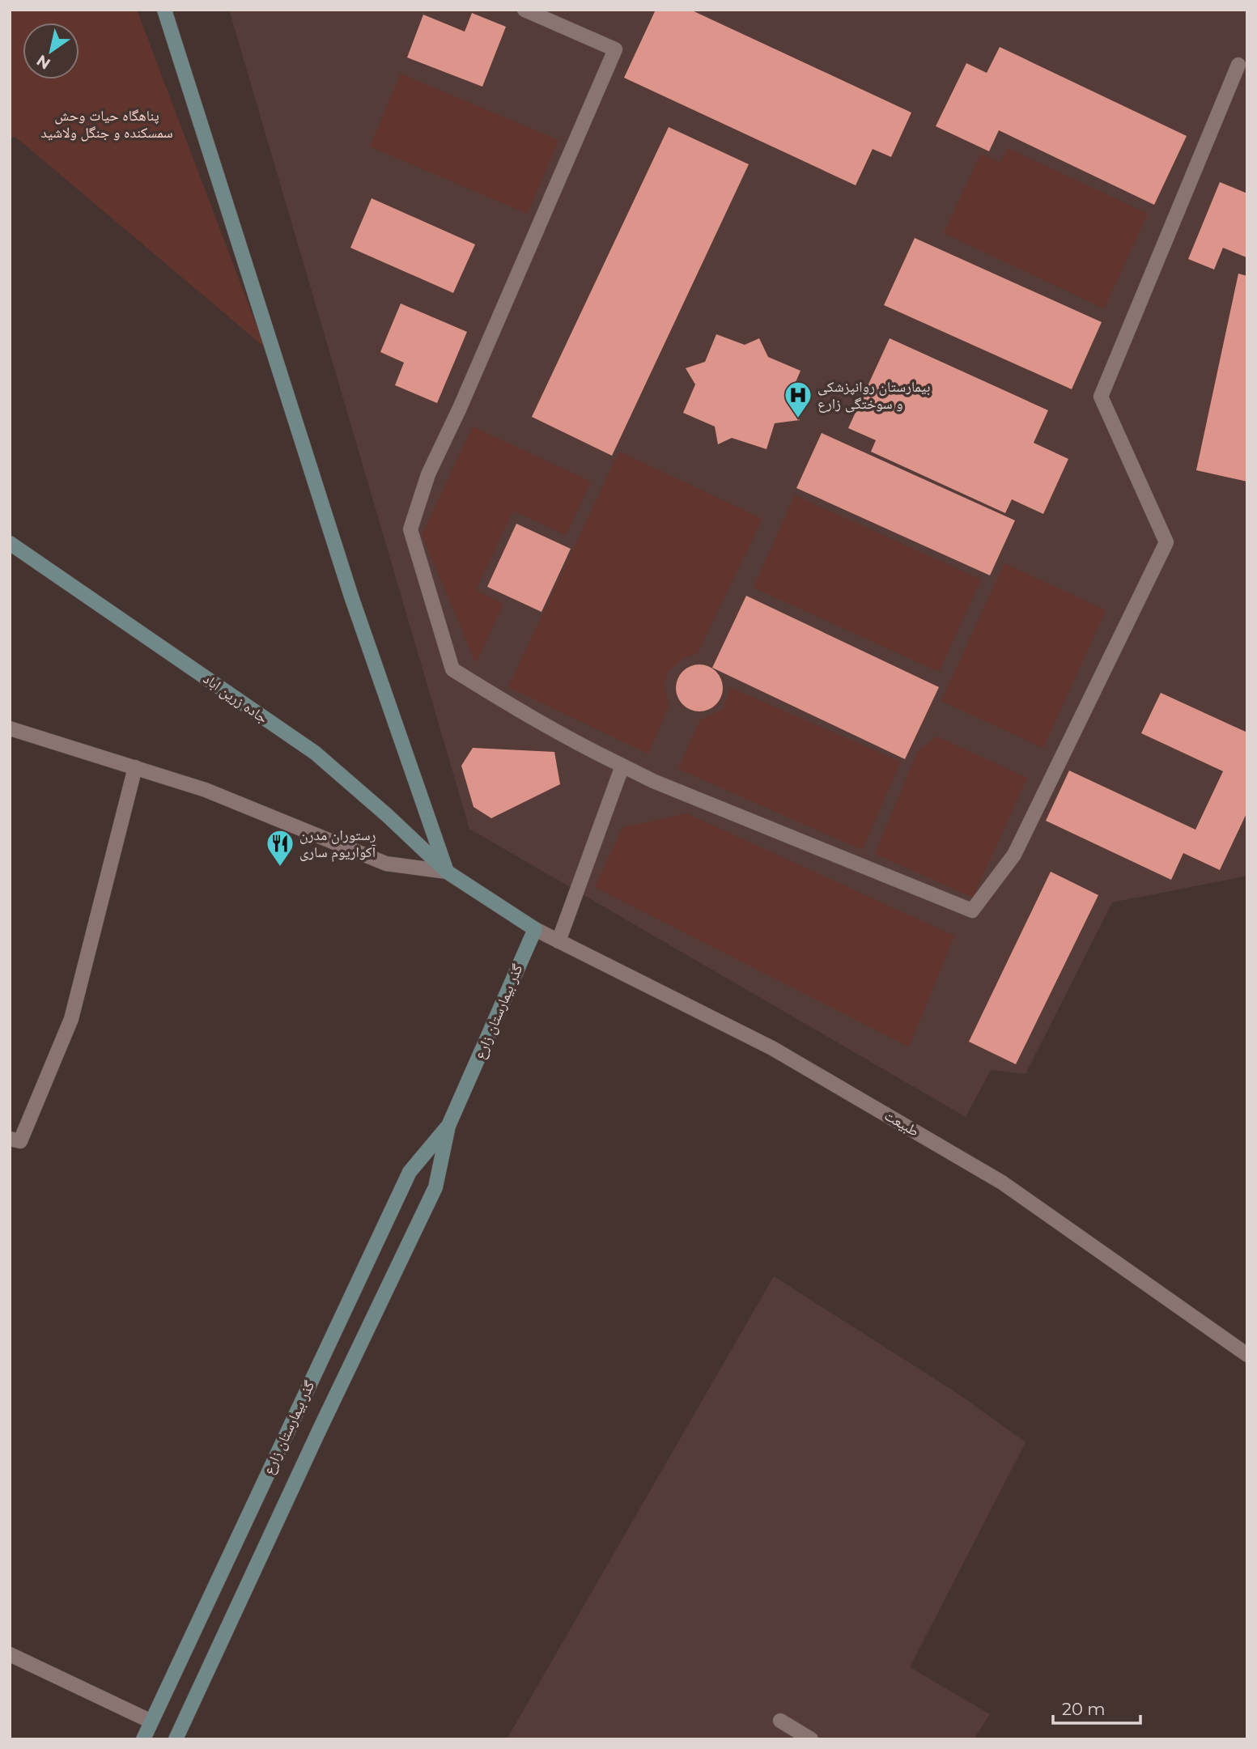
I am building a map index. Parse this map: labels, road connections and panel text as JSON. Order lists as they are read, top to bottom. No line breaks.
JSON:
{"streets":{"street":["جاده زرین اباد","گذر بیمارستان زارع","طبیعت"]},"crossings":[["جاده زرین اباد","گذر بیمارستان زارع"],["جاده زرین اباد","طبیعت"],["گذر بیمارستان زارع","طبیعت"]],"parks":["پناهگاه حیات وحش سمسکنده و جنگل ولاشید"],"places":{"hospital":["بیمارستان روانپزشکی و سوختگی زارع"],"restaurant":["رستوران مدرن آکواریوم ساری"]},"scale_bar":"20 m","north":"bottom left"}
